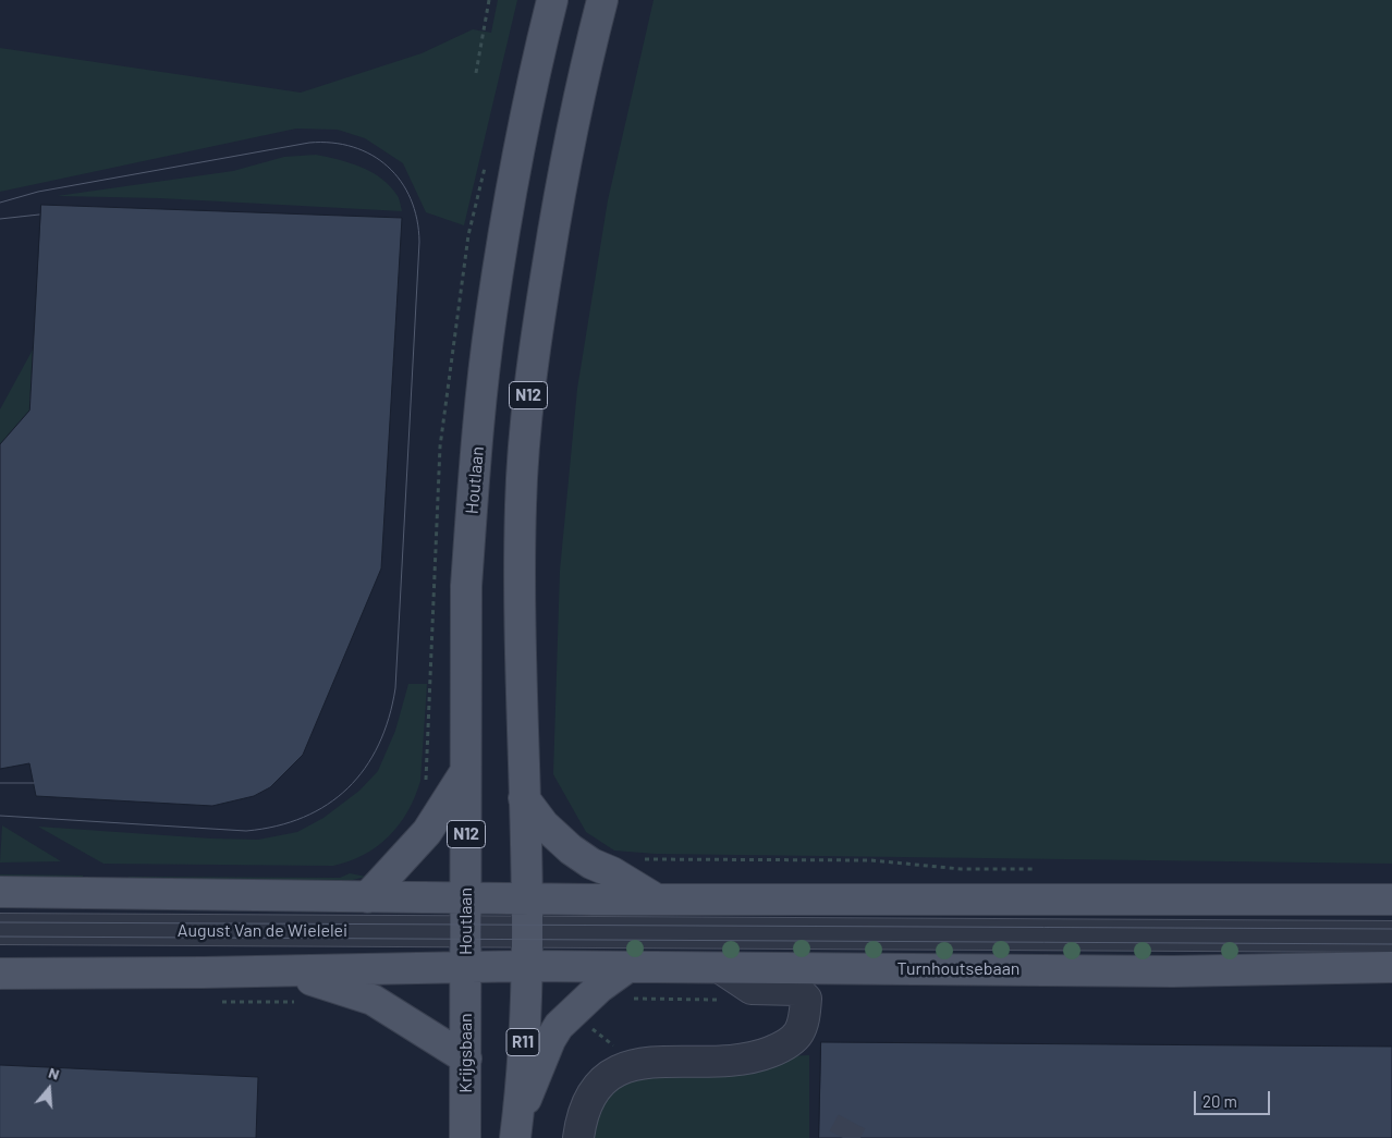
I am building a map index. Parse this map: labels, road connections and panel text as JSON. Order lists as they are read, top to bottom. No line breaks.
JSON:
{"streets":{"main road":["N12","Houtlaan","August Van de Wielelei","Turnhoutsebaan","R11","Krijgsbaan"]},"crossings":[["N12","Houtlaan"],["N12","August Van de Wielelei"],["N12","Turnhoutsebaan"],["N12","R11"],["Houtlaan","August Van de Wielelei"],["Houtlaan","Turnhoutsebaan"],["Houtlaan","Krijgsbaan"],["August Van de Wielelei","Turnhoutsebaan"],["Turnhoutsebaan","R11"],["Turnhoutsebaan","Krijgsbaan"]],"scale_bar":"20 m","north":"top"}
